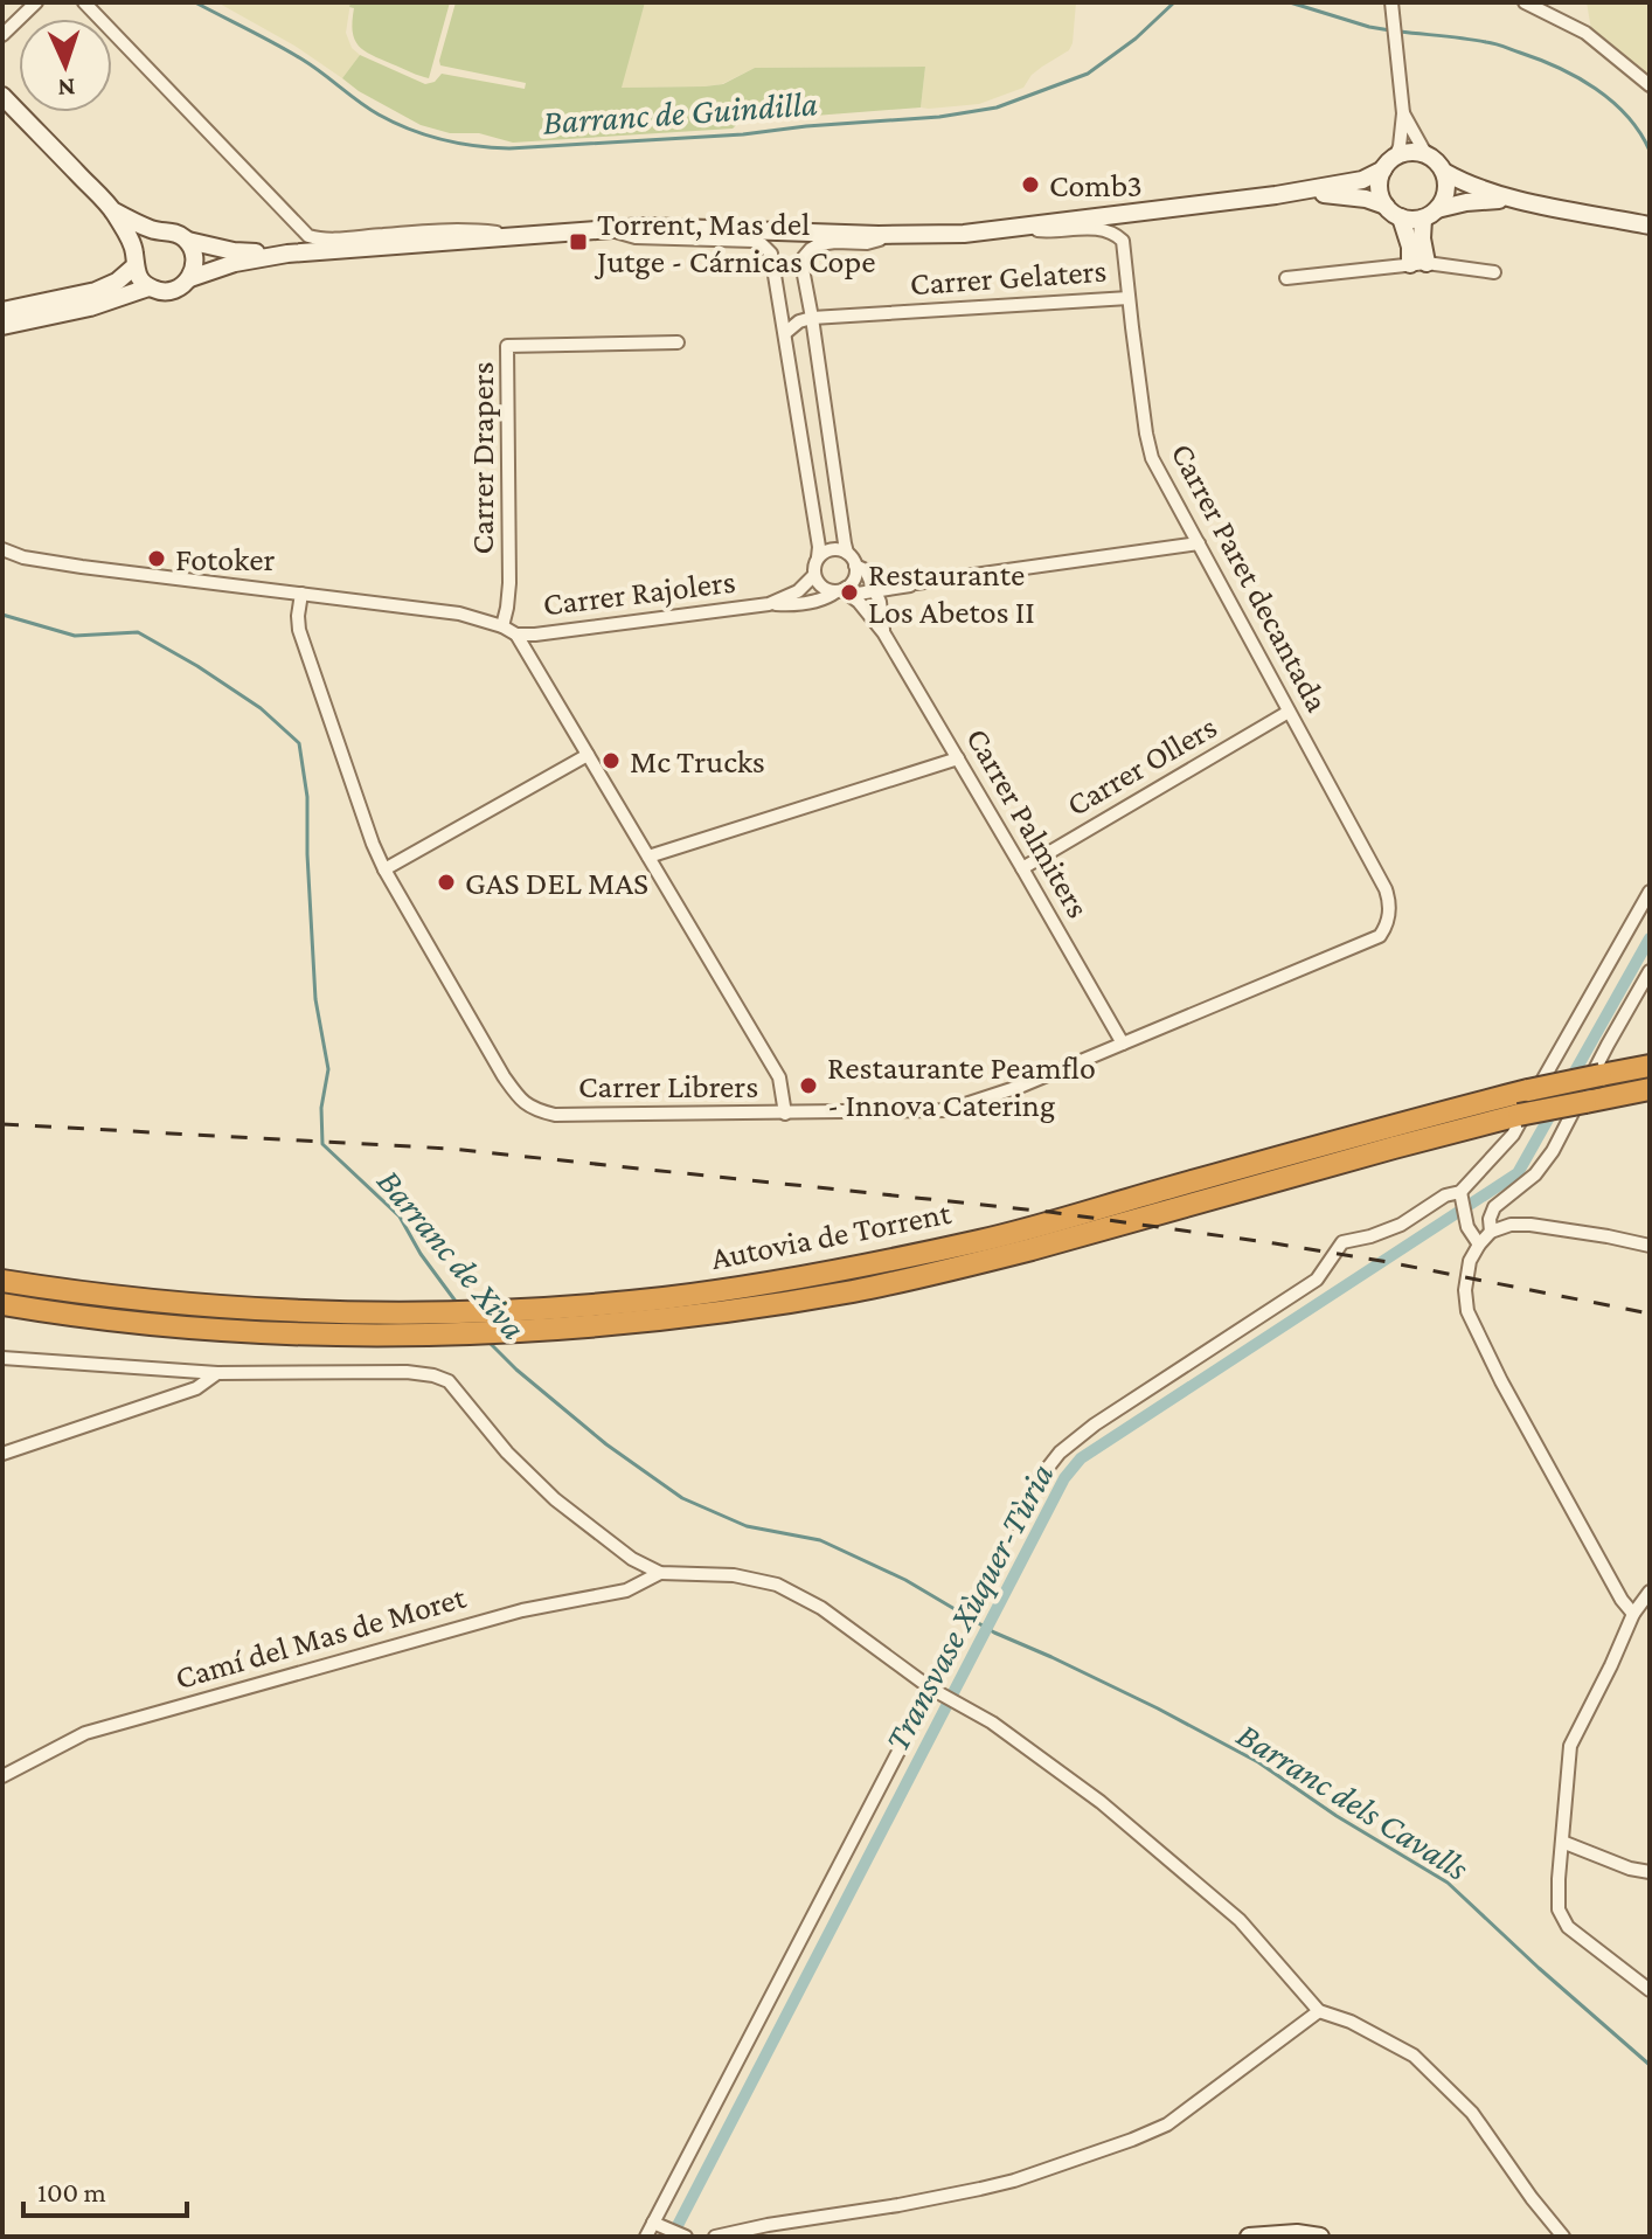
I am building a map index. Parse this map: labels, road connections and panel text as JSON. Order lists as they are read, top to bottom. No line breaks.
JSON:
{"streets":{"highway":["Autovia de Torrent"],"street":["Carrer Gelaters","Carrer Drapers","Carrer Paret decantada","Carrer Rajolers","Carrer Ollers","Carrer Palmiters","Carrer Librers","Camí del Mas de Moret"]},"crossings":[["Carrer Gelaters","Carrer Paret decantada"],["Carrer Paret decantada","Carrer Rajolers"],["Carrer Paret decantada","Carrer Ollers"],["Carrer Paret decantada","Carrer Librers"],["Carrer Rajolers","Carrer Palmiters"],["Carrer Ollers","Carrer Palmiters"],["Carrer Palmiters","Carrer Librers"]],"water":["Barranc de Guindilla","Barranc de Xiva","Transvase Xùquer-Tùria","Barranc dels Cavalls"],"places":{"other":["Comb3","Fotoker","Restaurante Los Abetos II","Mc Trucks","GAS DEL MAS","Restaurante Peamflo - Innova Catering"],"transit":["Torrent, Mas del Jutge - Cárnicas Cope"]},"scale_bar":"100 m","north":"bottom"}
